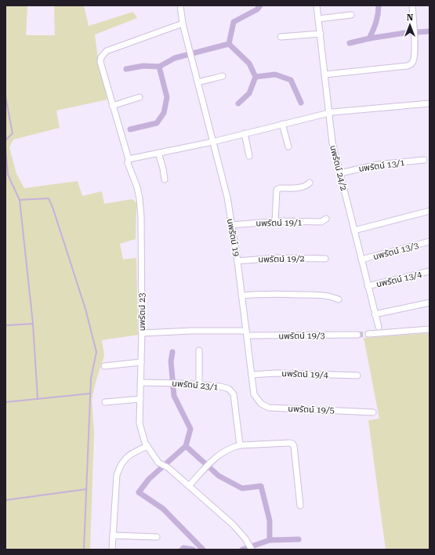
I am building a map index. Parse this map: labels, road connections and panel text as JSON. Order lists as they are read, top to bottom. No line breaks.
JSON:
{"streets":{"street":["นพรัตน์ 13/1","นพรัตน์ 24/2","นพรัตน์ 19/1","นพรัตน์ 19","นพรัตน์ 13/3","นพรัตน์ 19/2","นพรัตน์ 13/4","นพรัตน์ 23","นพรัตน์ 19/3","นพรัตน์ 19/4","นพรัตน์ 23/1","นพรัตน์ 19/5"]},"crossings":[["นพรัตน์ 13/1","นพรัตน์ 24/2"],["นพรัตน์ 24/2","นพรัตน์ 13/3"],["นพรัตน์ 24/2","นพรัตน์ 13/4"],["นพรัตน์ 19/1","นพรัตน์ 19"],["นพรัตน์ 19","นพรัตน์ 19/2"],["นพรัตน์ 19","นพรัตน์ 23"],["นพรัตน์ 19","นพรัตน์ 19/3"],["นพรัตน์ 19","นพรัตน์ 19/4"],["นพรัตน์ 19","นพรัตน์ 19/5"],["นพรัตน์ 23","นพรัตน์ 19/3"],["นพรัตน์ 23","นพรัตน์ 23/1"]],"north":"top"}
